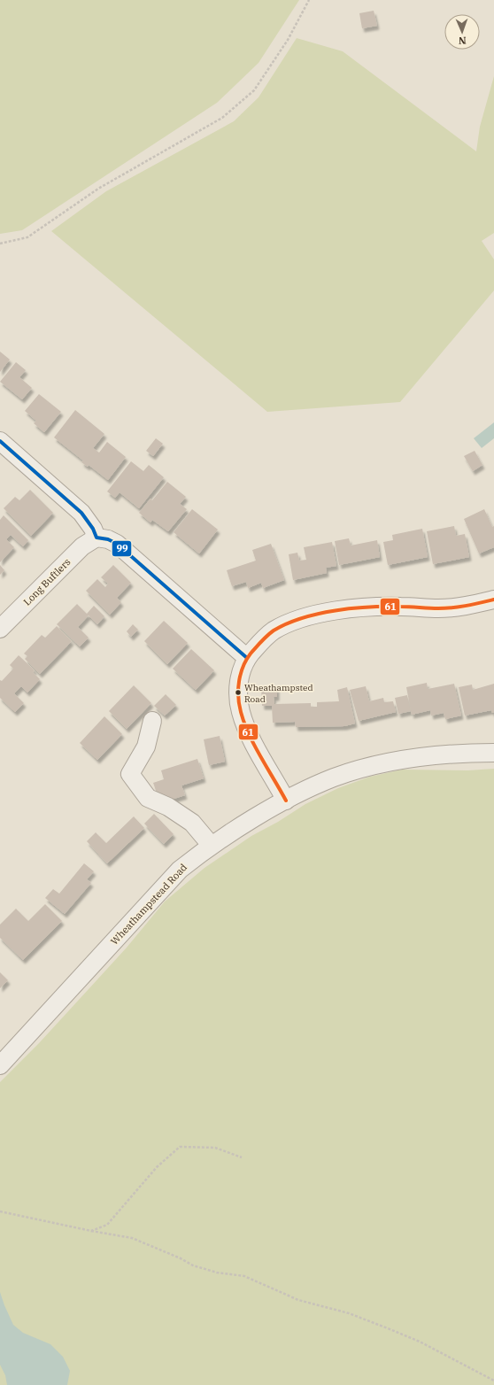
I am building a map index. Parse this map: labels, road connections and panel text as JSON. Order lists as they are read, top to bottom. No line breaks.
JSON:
{"streets":{"street":["Long Buftlers","Wheathampstead Road"]},"places":["Wheathampsted Road"],"lines":["transit line 99","transit line 61"],"north":"bottom"}
